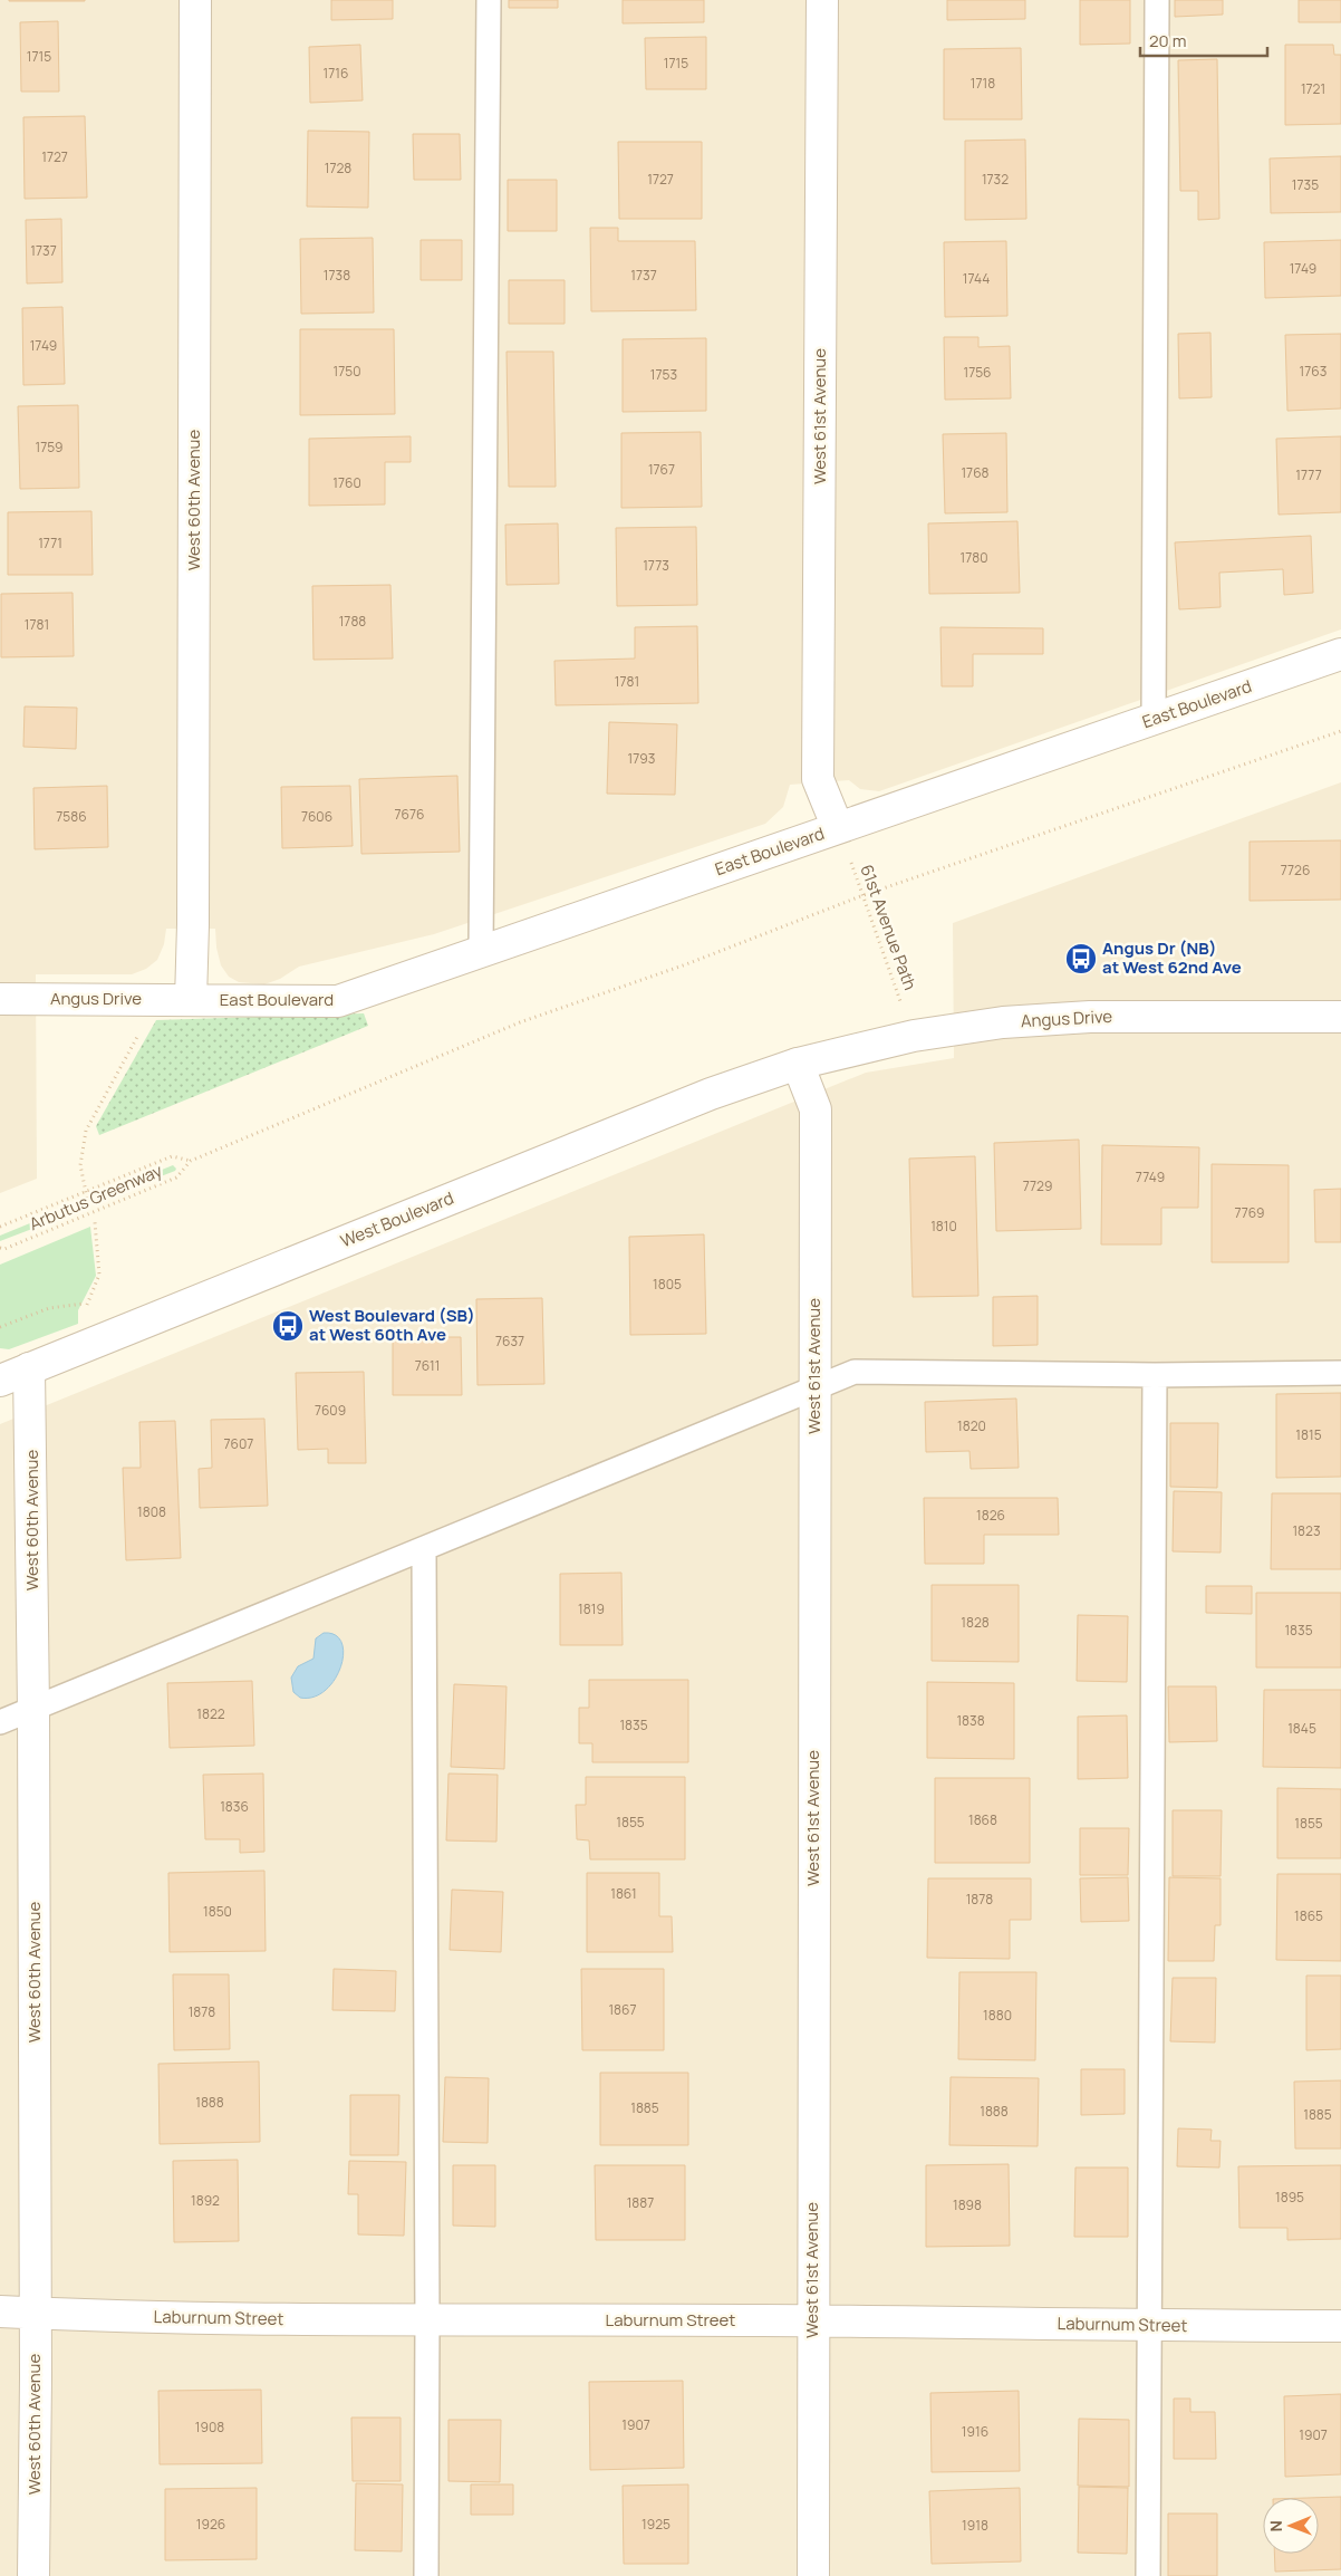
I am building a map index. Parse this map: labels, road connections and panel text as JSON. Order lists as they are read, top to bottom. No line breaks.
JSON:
{"streets":{"street":["West 61st Avenue","West 60th Avenue","East Boulevard","Angus Drive","West Boulevard","Laburnum Street"],"path":["61st Avenue Path","Arbutus Greenway"]},"crossings":[["West 61st Avenue","East Boulevard"],["West 61st Avenue","61st Avenue Path"],["West 61st Avenue","Angus Drive"],["West 61st Avenue","West Boulevard"],["West 61st Avenue","Laburnum Street"],["West 60th Avenue","East Boulevard"],["West 60th Avenue","Angus Drive"],["West 60th Avenue","West Boulevard"],["West 60th Avenue","Laburnum Street"],["East Boulevard","61st Avenue Path"],["East Boulevard","Angus Drive"],["61st Avenue Path","Angus Drive"],["Angus Drive","West Boulevard"]],"places":{"bus stop":["Angus Dr (NB) at West 62nd Ave","West Boulevard (SB) at West 60th Ave"]},"house_numbers":["1715","1715","1716","1718","1721","1727","1728","1727","1732","1735","1737","1749","1738","1737","1744","1749","1750","1763","1756","1753","1759","1767","1768","1777","1760","1771","1780","1773","1788","1781","1781","1793","7676","7586","7606","7726","7749","7729","7769","1810","1805","7637","7611","7609","1820","1815","7607","1808","1826","1823","1819","1828","1835","1822","1838","1835","1845","1836","1868","1855","1855","1861","1878","1850","1865","1867","1878","1880","1888","1885","1888","1885","1895","1892","1887","1898","1907","1908","1916","1907","1926","1925","1918"],"scale_bar":"20 m","north":"left"}
